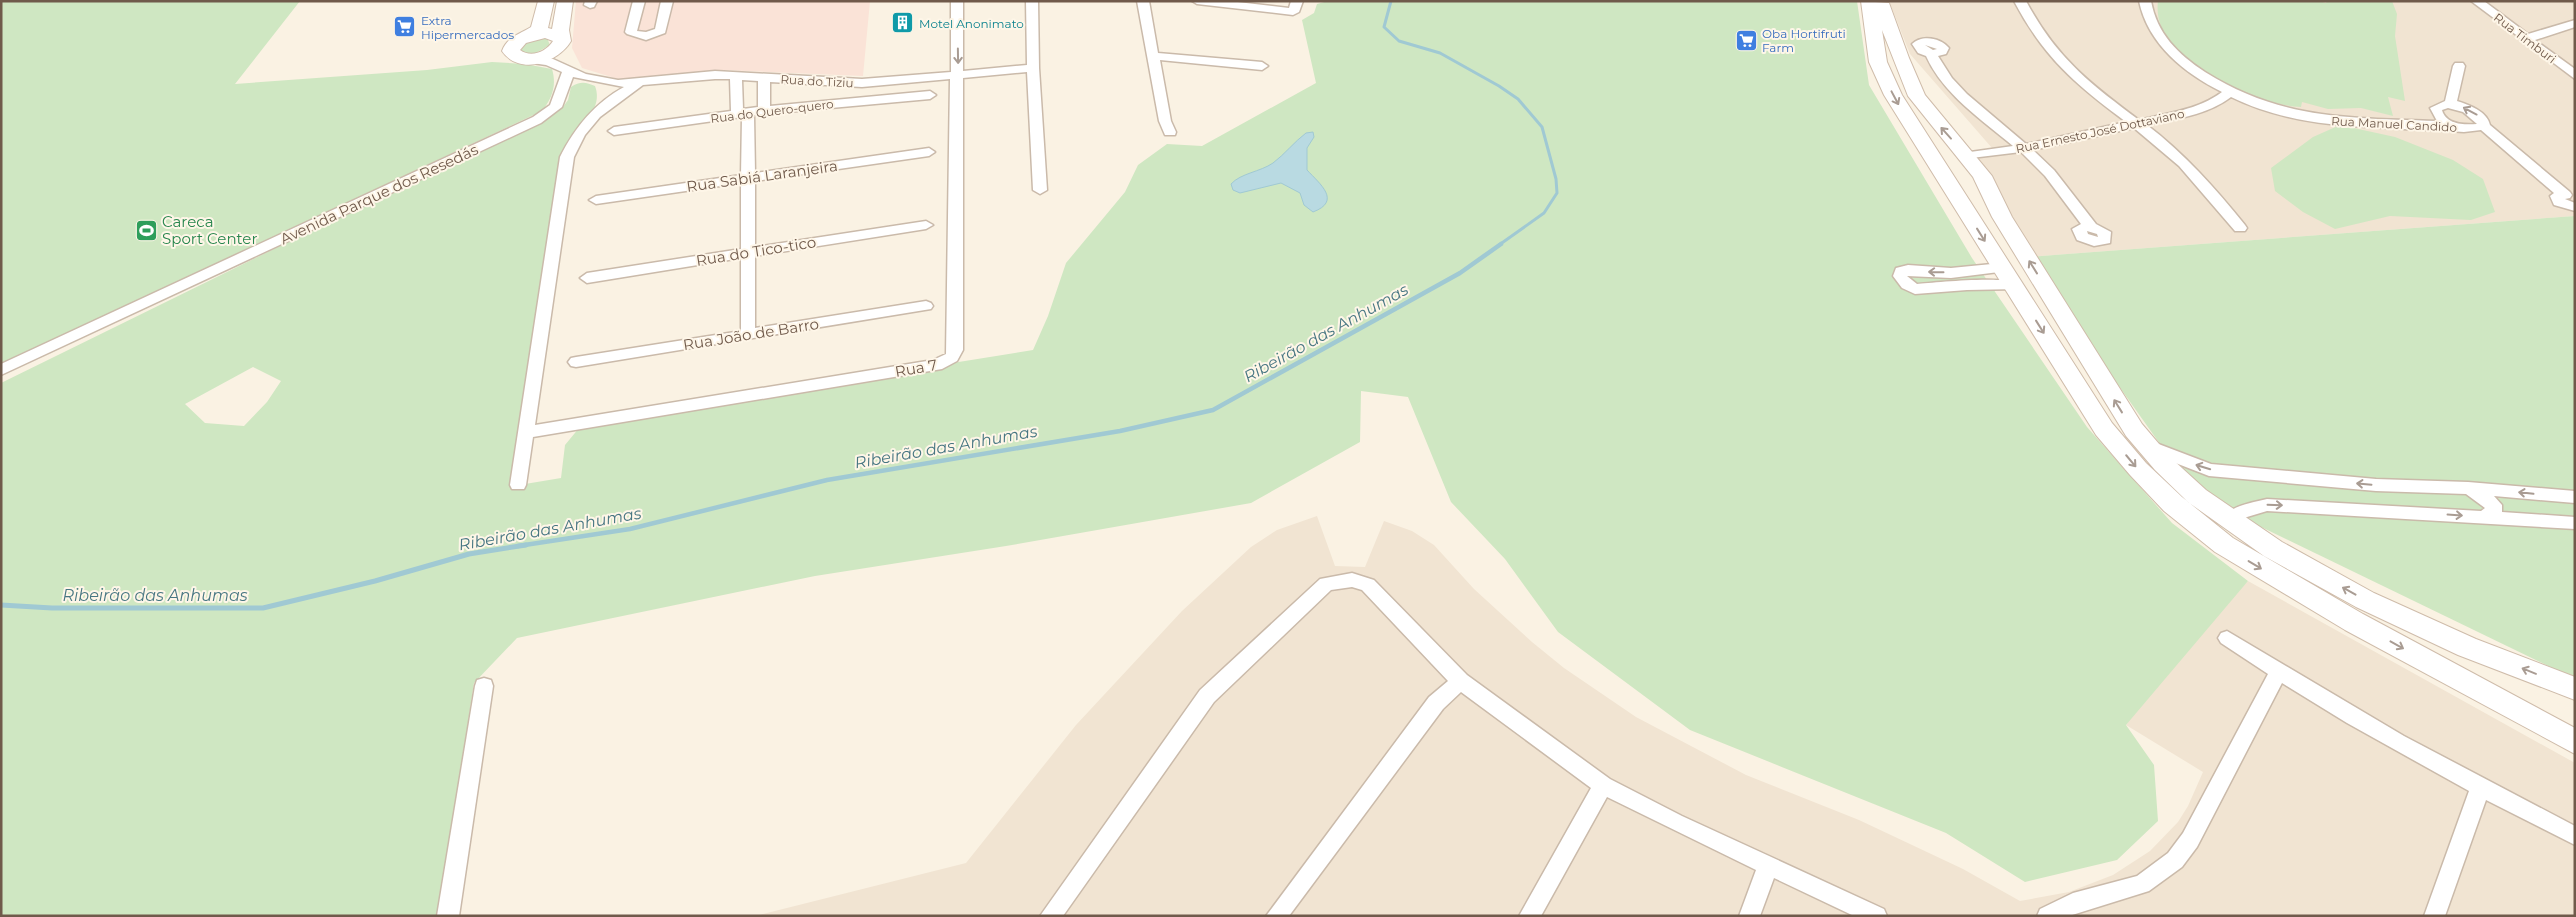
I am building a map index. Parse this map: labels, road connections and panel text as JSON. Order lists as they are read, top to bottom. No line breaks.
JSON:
{"streets":{"street":["Rua Timburi","Rua do Tiziu","Rua do Quero-quero","Rua Manuel Candido","Rua Ernesto José Dottaviano","Rua Sabiá Laranjeira","Avenida Parque dos Resedás","Rua do Tico-tico","Rua João de Barro","Rua 7"]},"crossings":[["Rua do Tiziu","Avenida Parque dos Resedás"],["Rua do Tiziu","Rua 7"],["Rua Manuel Candido","Rua Ernesto José Dottaviano"]],"water":["Ribeirão das Anhumas"],"places":{"building":["Motel Anonimato"],"supermarket":["Extra Hipermercados","Oba Hortifruti Farm"],"sports":["Careca Sport Center"]}}
